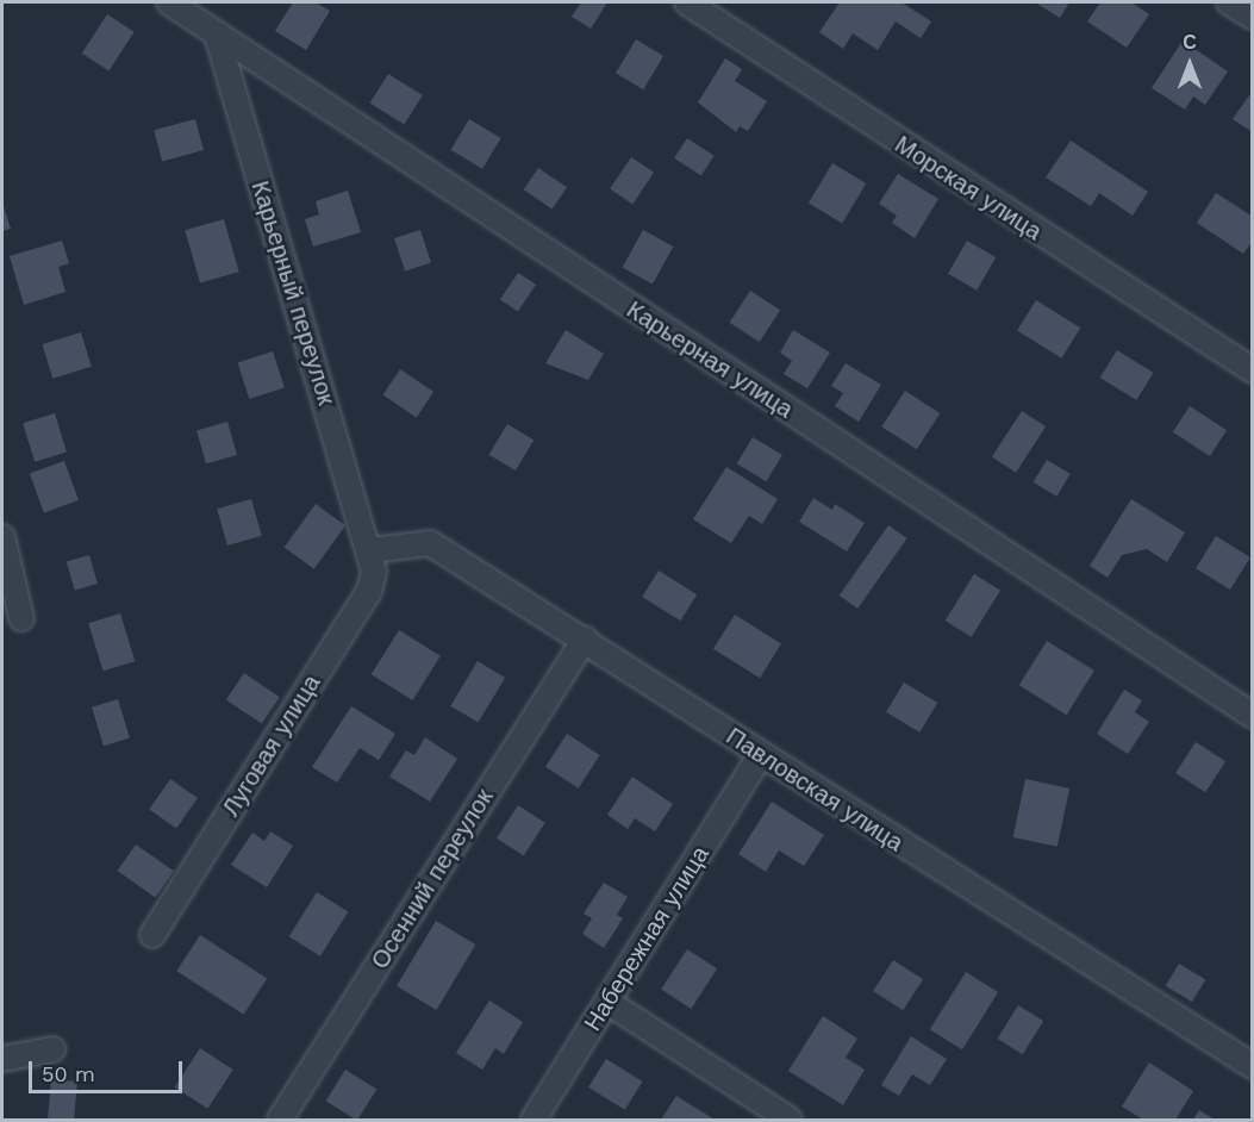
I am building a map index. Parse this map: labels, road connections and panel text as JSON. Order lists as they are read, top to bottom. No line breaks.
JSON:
{"streets":{"street":["Морская улица","Карьерный переулок","Карьерная улица","Луговая улица","Павловская улица","Осенний переулок","Набережная улица"]},"crossings":[["Карьерный переулок","Карьерная улица"],["Карьерный переулок","Луговая улица"],["Карьерный переулок","Павловская улица"],["Луговая улица","Павловская улица"],["Павловская улица","Осенний переулок"],["Павловская улица","Набережная улица"]],"scale_bar":"50 m","north":"top"}
